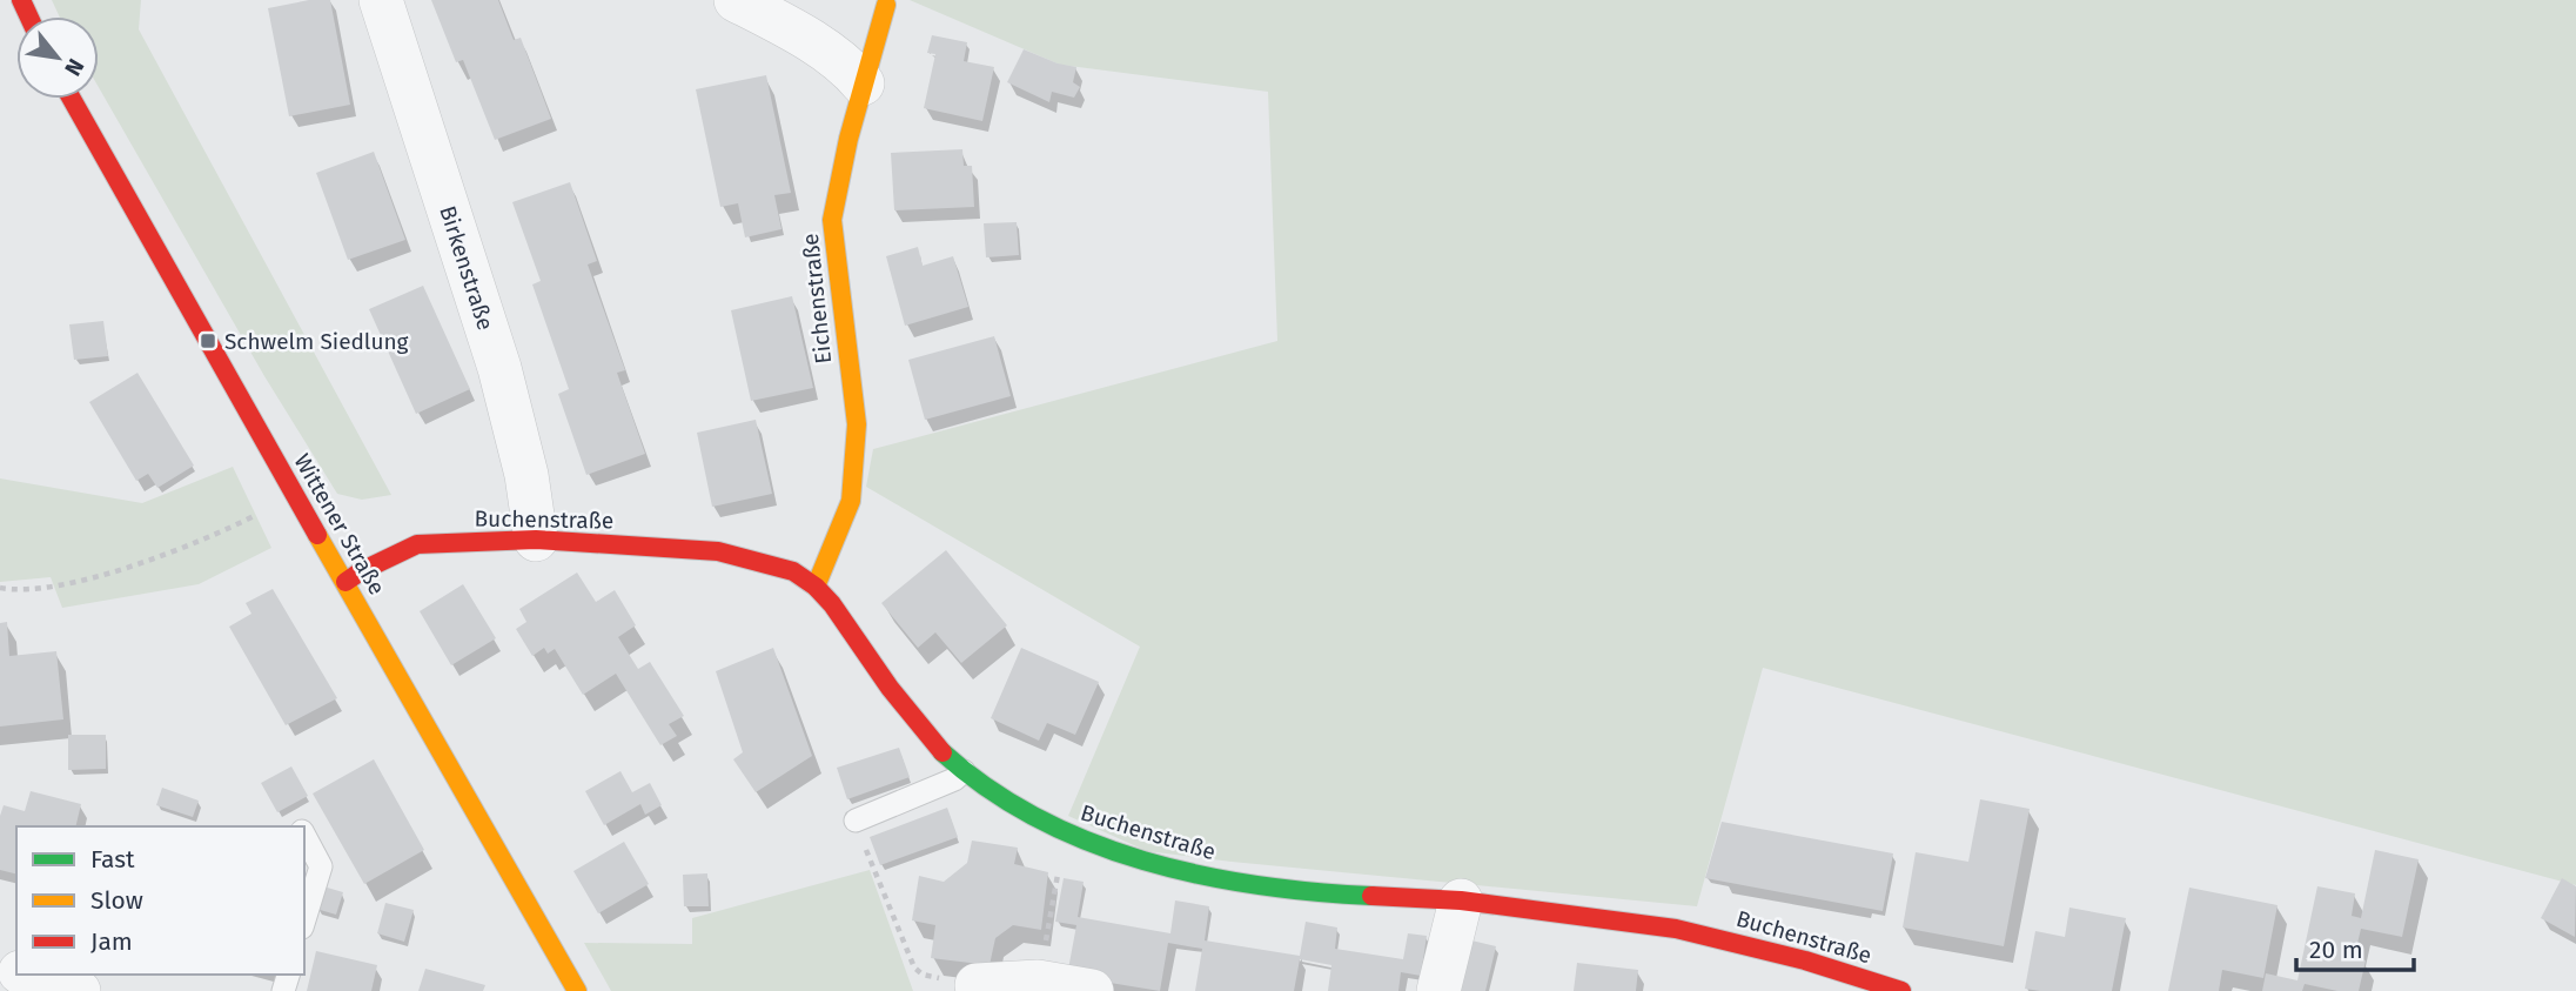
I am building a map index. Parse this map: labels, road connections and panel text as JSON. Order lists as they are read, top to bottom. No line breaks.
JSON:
{"streets":{"street":["Birkenstraße","Eichenstraße","Buchenstraße","Wittener Straße"]},"crossings":[["Birkenstraße","Buchenstraße"],["Eichenstraße","Buchenstraße"],["Buchenstraße","Wittener Straße"]],"places":{"transit":["Schwelm Siedlung"]},"legend":["Fast","Slow","Jam"],"scale_bar":"20 m","north":"bottom right"}
